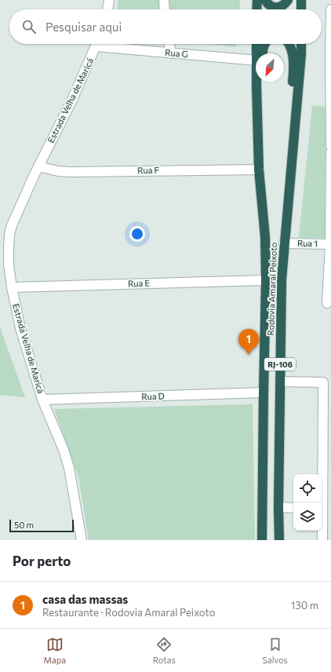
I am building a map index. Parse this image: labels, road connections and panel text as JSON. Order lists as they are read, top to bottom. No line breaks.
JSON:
{"streets":{"highway":["Rodovia Amaral Peixoto","RJ-106"],"street":["Rua G","Estrada Velha de Maricá","Rua F","Rua 1","Rua E","Rua D"]},"crossings":[["Estrada Velha de Maricá","Rua F"],["Estrada Velha de Maricá","Rua E"],["Estrada Velha de Maricá","Rua D"],["Rua F","Rodovia Amaral Peixoto"],["Rua 1","Rodovia Amaral Peixoto"],["Rua E","Rodovia Amaral Peixoto"],["Rodovia Amaral Peixoto","Rua D"]],"scale_bar":"50 m","north":"bottom left","page":{"search":"Pesquisar aqui","pins":"1","scale":"50 m","heading":"Por perto","list":[{"mark":"1","name":"casa das massas","note":"Restaurante · Rodovia Amaral Peixoto","value":"130 m"}],"nav":["Mapa","Rotas","Salvos"]}}
